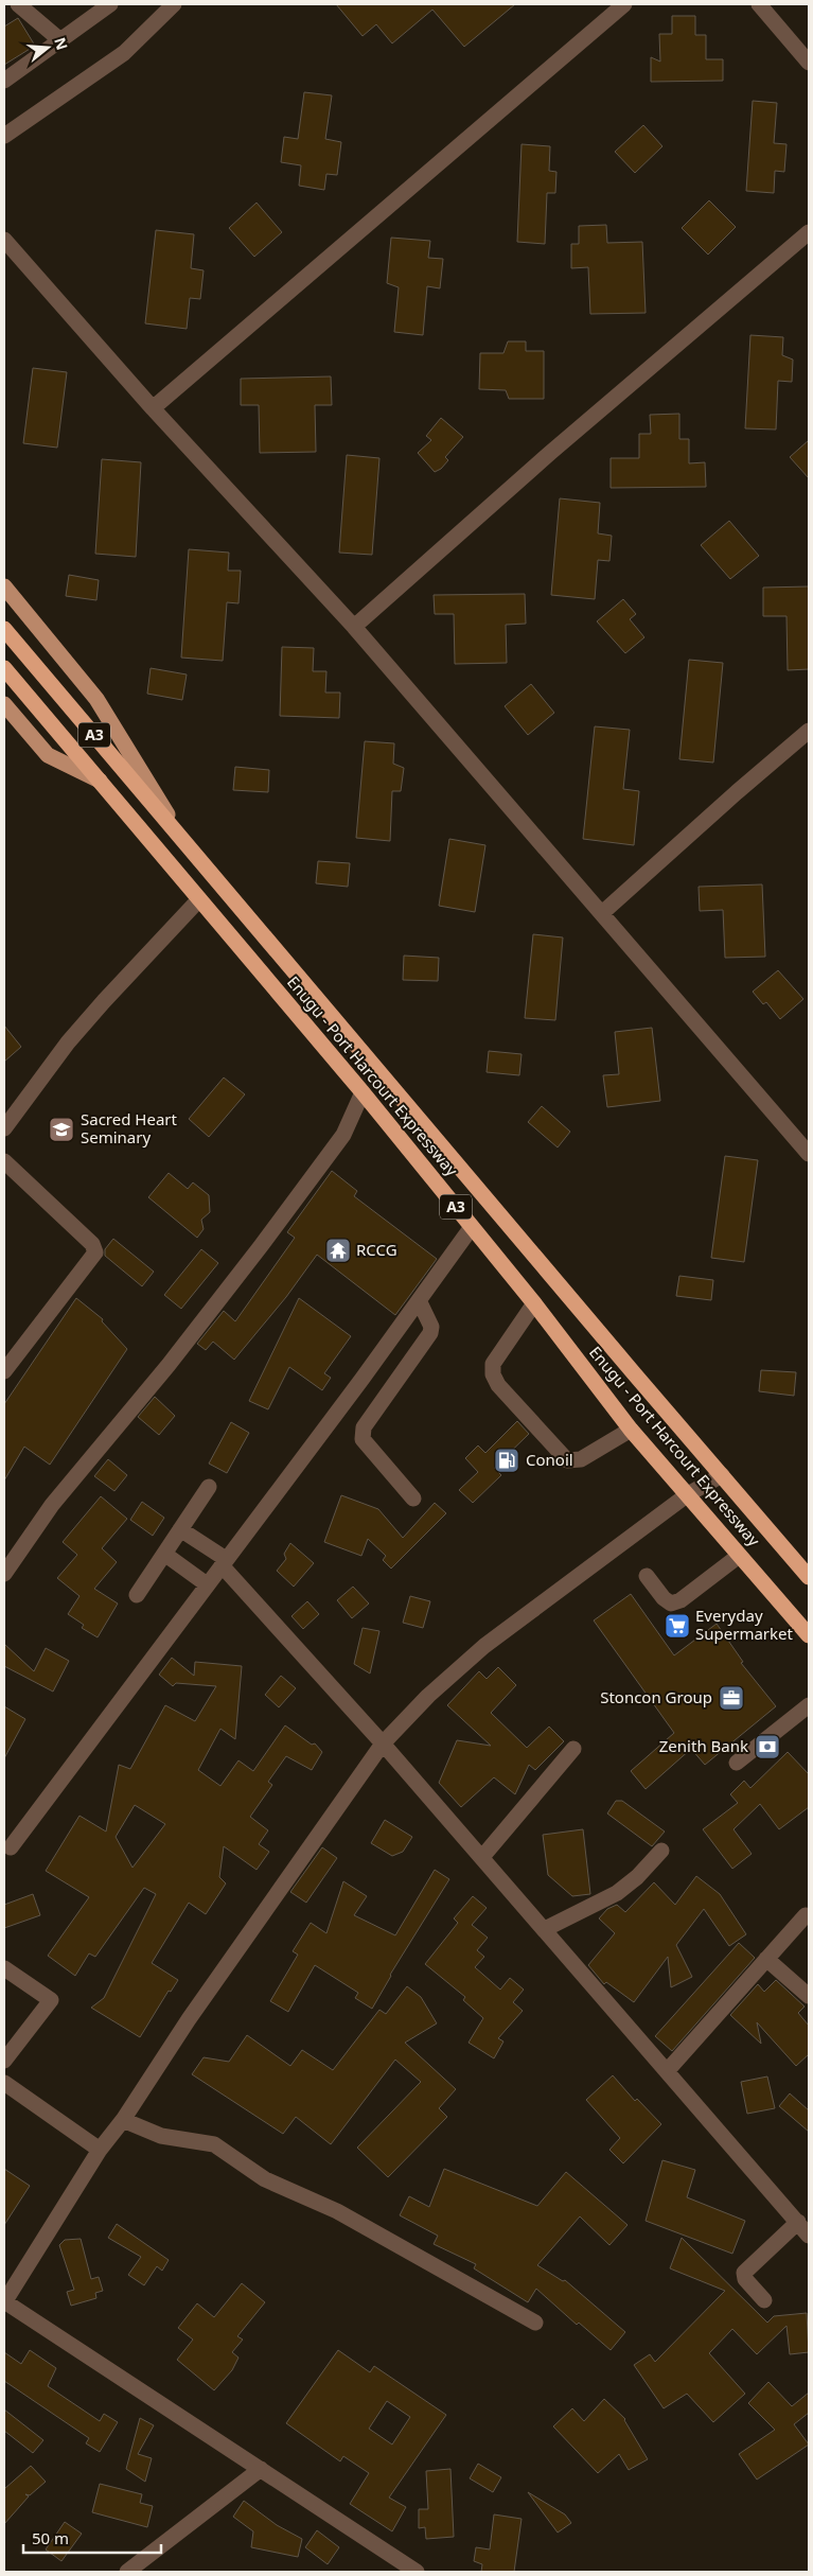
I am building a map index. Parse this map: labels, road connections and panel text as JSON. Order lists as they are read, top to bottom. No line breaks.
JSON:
{"streets":{"highway":["A3","Enugu - Port Harcourt Expressway"]},"places":{"school or university":["Sacred Heart Seminary"],"temple":["RCCG"],"fuel station":["Conoil"],"supermarket":["Everyday Supermarket"],"office":["Stoncon Group"],"bank":["Zenith Bank"]},"scale_bar":"50 m","north":"right"}
